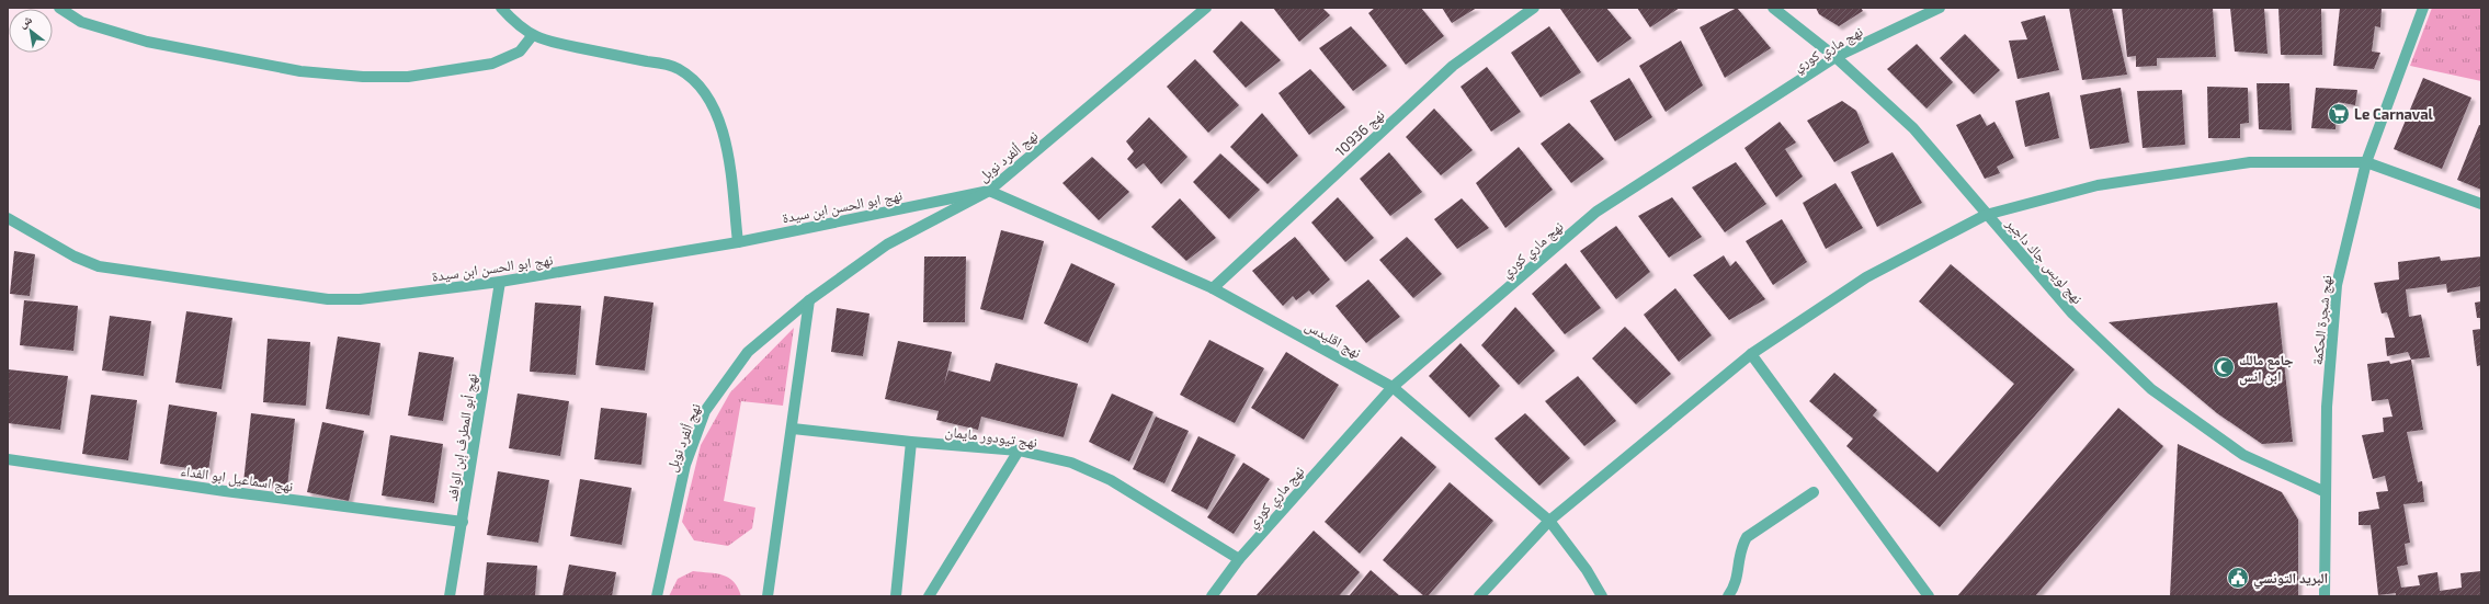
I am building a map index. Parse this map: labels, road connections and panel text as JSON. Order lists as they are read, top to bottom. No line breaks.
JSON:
{"streets":{"street":["نهج ماري كوري","نهج 10936","نهج ألفرد نوبل","نهج ابو الحسن ابن سيدة","نهج لويس جاك داجير","نهج شجرة الحكمة","نهج اقليدس","نهج تيودور مايمان","نهج أبو المطرف إبن الوافد","نهج اسماعيل ابو الفداء"]},"crossings":[["نهج ماري كوري","نهج لويس جاك داجير"],["نهج ماري كوري","نهج اقليدس"],["نهج ماري كوري","نهج تيودور مايمان"],["نهج 10936","نهج اقليدس"],["نهج ألفرد نوبل","نهج ابو الحسن ابن سيدة"],["نهج ألفرد نوبل","نهج اقليدس"],["نهج ابو الحسن ابن سيدة","نهج اقليدس"],["نهج ابو الحسن ابن سيدة","نهج أبو المطرف إبن الوافد"],["نهج لويس جاك داجير","نهج شجرة الحكمة"],["نهج أبو المطرف إبن الوافد","نهج اسماعيل ابو الفداء"]],"places":{"supermarket":["Le Carnaval"],"mosque":["جامع مالك ابن انس"],"public building":["البريد التونسي"]},"north":"top left"}
